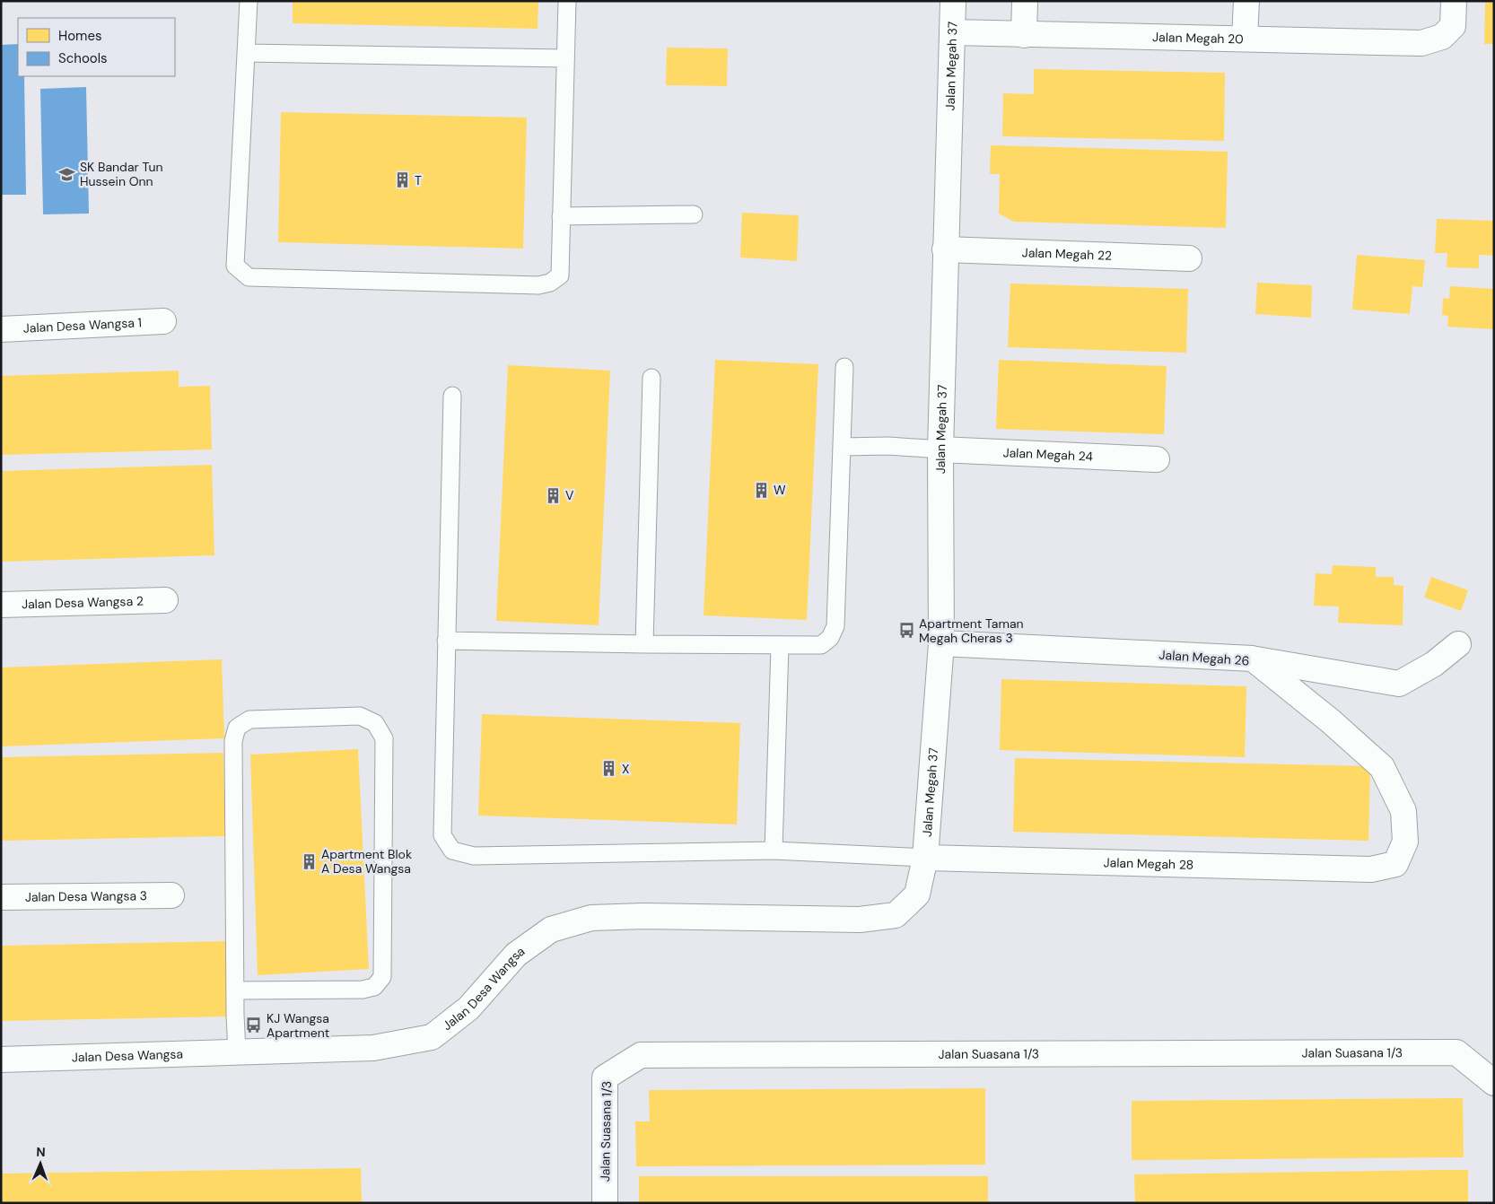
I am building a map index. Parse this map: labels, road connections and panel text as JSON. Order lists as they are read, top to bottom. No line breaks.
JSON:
{"streets":{"street":["Jalan Megah 20","Jalan Megah 37","Jalan Megah 22","Jalan Desa Wangsa 1","Jalan Megah 24","Jalan Desa Wangsa 2","Jalan Megah 26","Jalan Megah 28","Jalan Desa Wangsa 3","Jalan Desa Wangsa","Jalan Suasana 1/3"]},"crossings":[["Jalan Megah 20","Jalan Megah 37"],["Jalan Megah 37","Jalan Megah 22"],["Jalan Megah 37","Jalan Megah 24"],["Jalan Megah 37","Jalan Megah 26"],["Jalan Megah 37","Jalan Megah 28"],["Jalan Megah 37","Jalan Desa Wangsa"],["Jalan Megah 26","Jalan Megah 28"],["Jalan Megah 28","Jalan Desa Wangsa"]],"places":{"school or university":["SK Bandar Tun Hussein Onn"],"building":["T","W","V","X","Apartment Blok A Desa Wangsa"],"bus stop":["Apartment Taman Megah Cheras 3","KJ Wangsa Apartment"]},"legend":["Homes","Schools"],"north":"top"}
